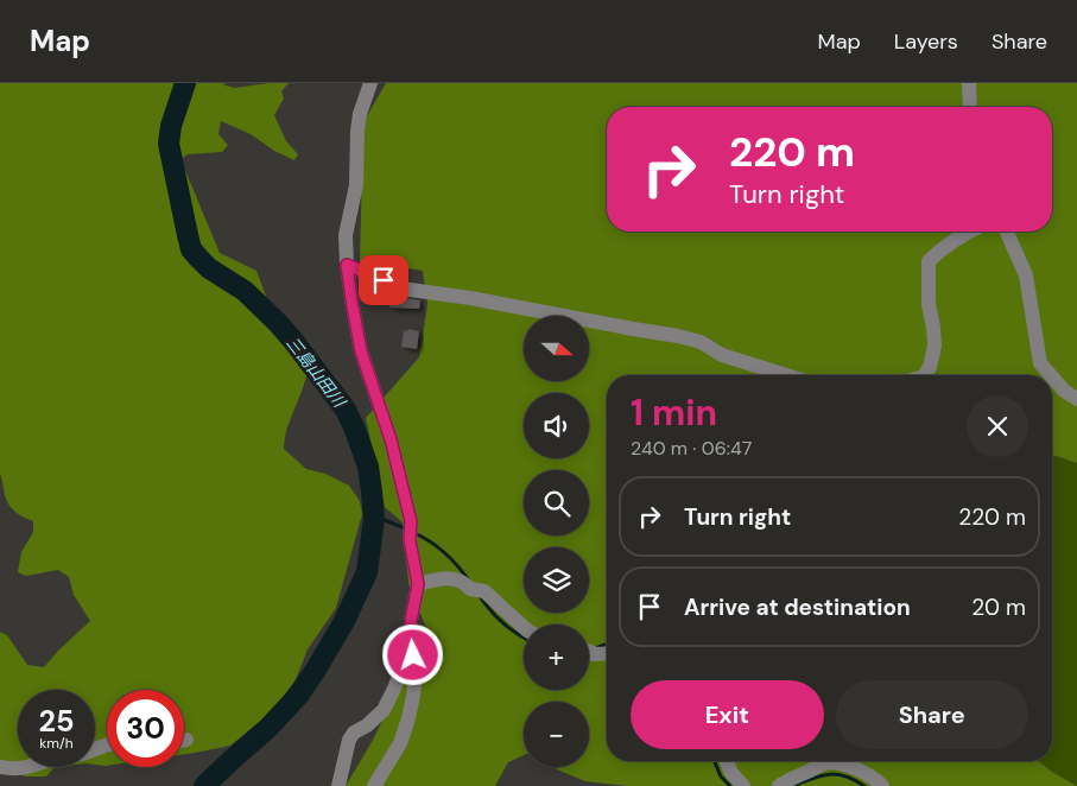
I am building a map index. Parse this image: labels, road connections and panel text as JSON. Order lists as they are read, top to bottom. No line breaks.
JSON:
{"water":["三島山田川"],"north":"right","page":{"header":"Map","nav":["Map","Layers","Share"],"turn":["220 m","Turn right"],"map_buttons":["+","−"],"heading":["1 min","240 m · 06:47"],"list":[{"name":"Turn right","value":"220 m"},{"name":"Arrive at destination","value":"20 m"}],"buttons":["Exit","Share"],"speed":"25 km/h","limit":"30"}}
